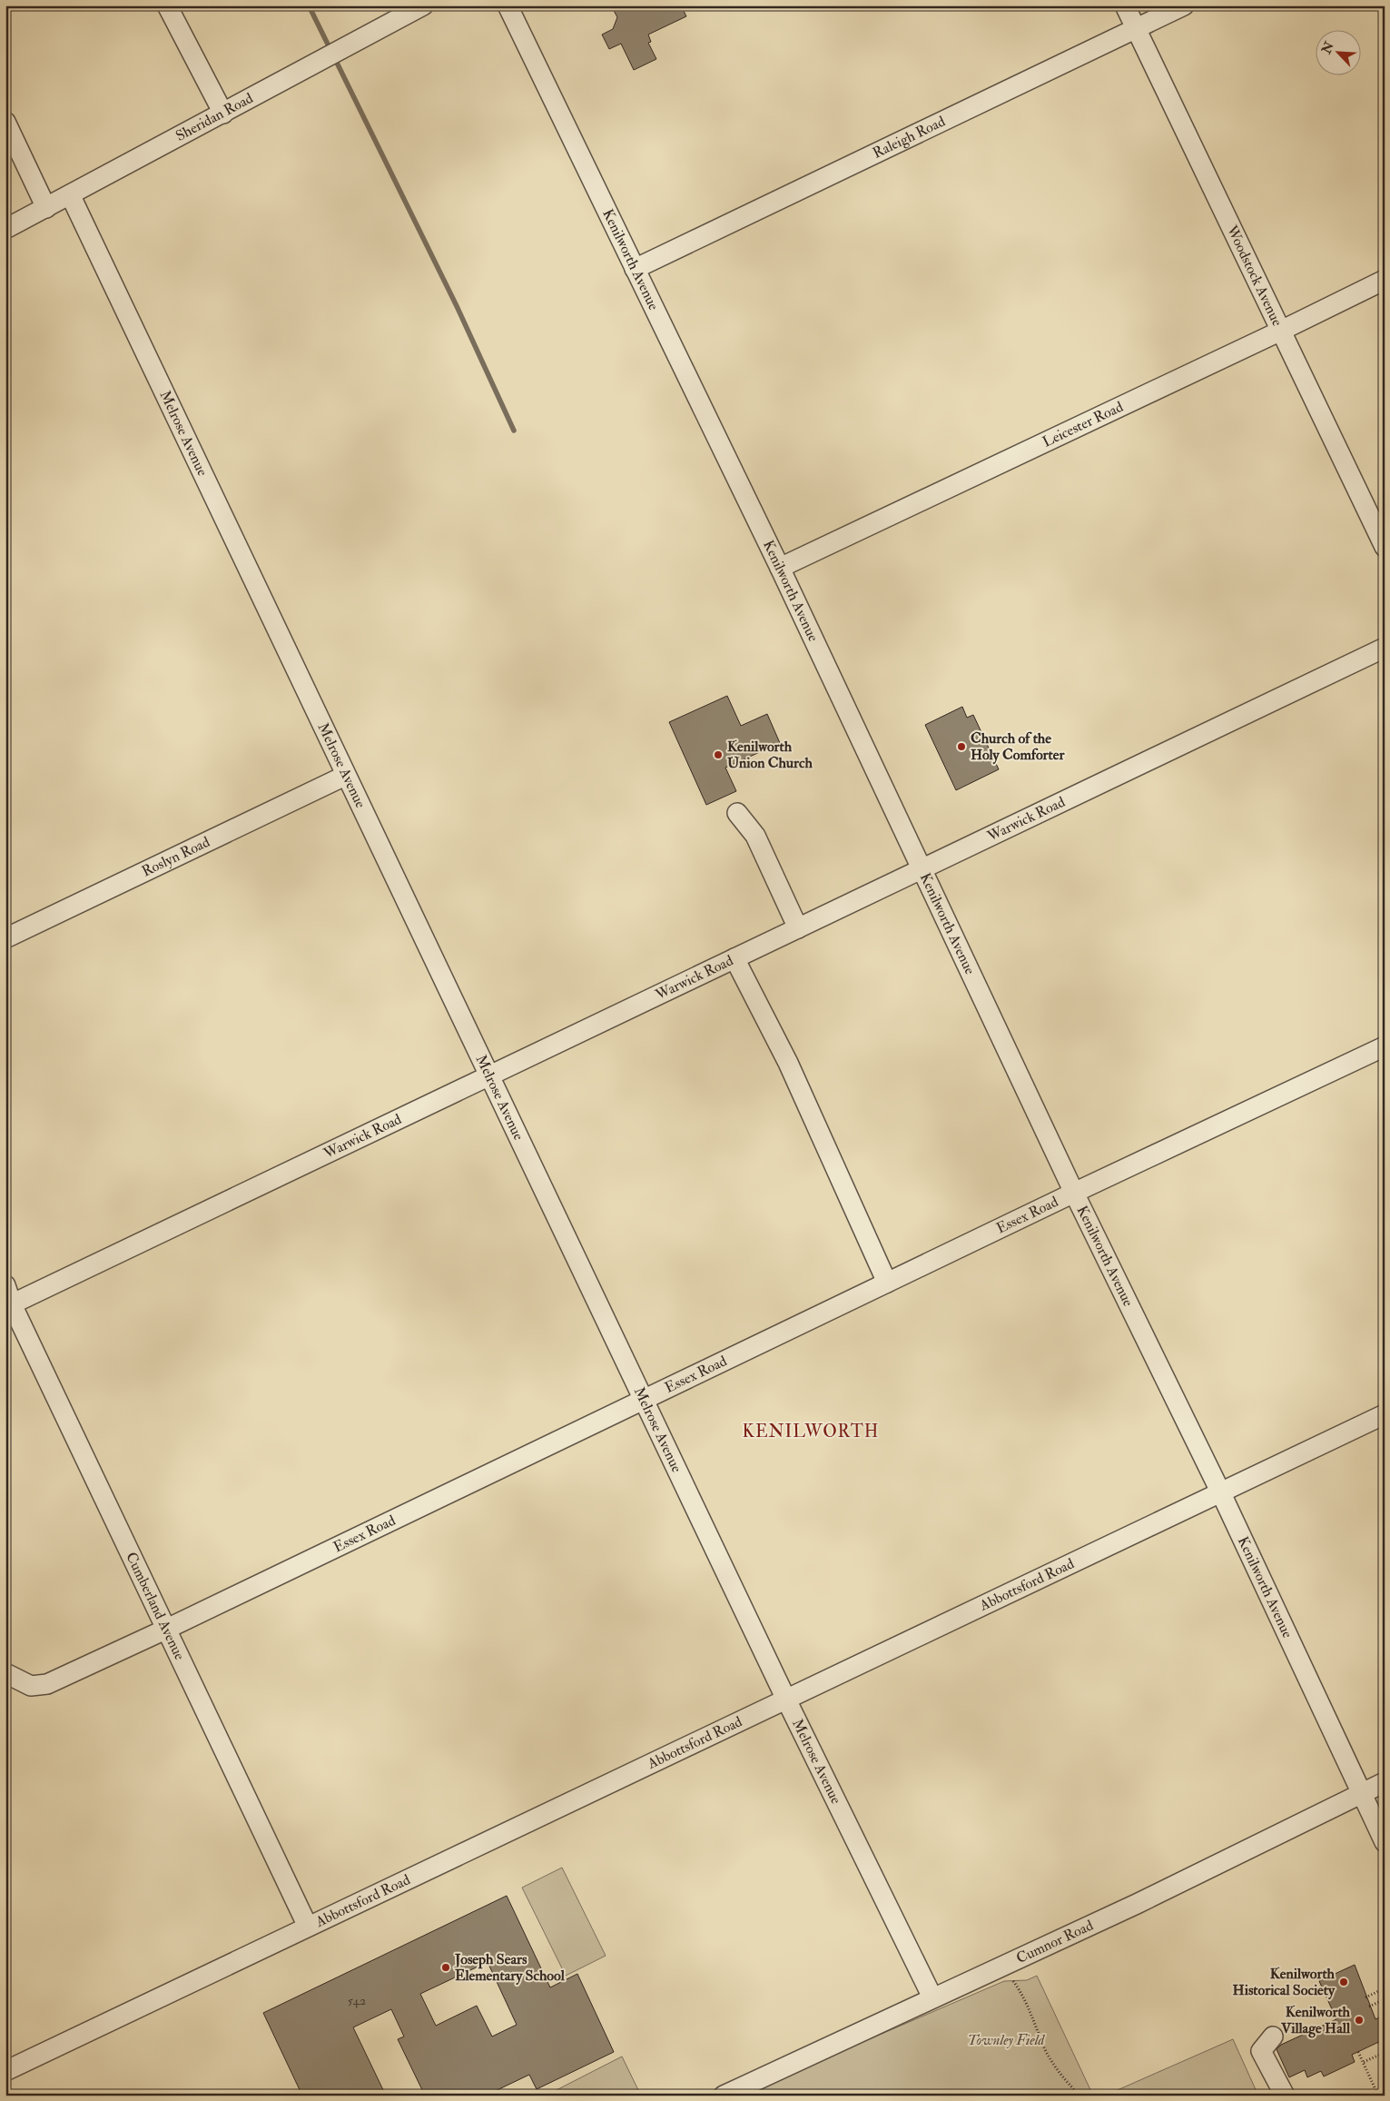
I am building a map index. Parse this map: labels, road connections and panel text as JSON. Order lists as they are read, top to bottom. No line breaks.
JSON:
{"streets":{"street":["Sheridan Road","Raleigh Road","Kenilworth Avenue","Woodstock Avenue","Leicester Road","Melrose Avenue","Warwick Road","Roslyn Road","Essex Road","Abbottsford Road","Cumberland Avenue","Cumnor Road"]},"crossings":[["Sheridan Road","Melrose Avenue"],["Raleigh Road","Kenilworth Avenue"],["Raleigh Road","Woodstock Avenue"],["Kenilworth Avenue","Leicester Road"],["Kenilworth Avenue","Warwick Road"],["Kenilworth Avenue","Essex Road"],["Kenilworth Avenue","Abbottsford Road"],["Kenilworth Avenue","Cumnor Road"],["Woodstock Avenue","Leicester Road"],["Melrose Avenue","Warwick Road"],["Melrose Avenue","Roslyn Road"],["Melrose Avenue","Essex Road"],["Melrose Avenue","Abbottsford Road"],["Melrose Avenue","Cumnor Road"],["Warwick Road","Cumberland Avenue"],["Essex Road","Cumberland Avenue"],["Abbottsford Road","Cumberland Avenue"]],"districts":["KENILWORTH"],"parks":["Townley Field"],"places":["Church of the Holy Comforter","Kenilworth Union Church","Joseph Sears Elementary School","Kenilworth Historical Society","Kenilworth Village Hall"],"house_numbers":["542"],"north":"top left"}
